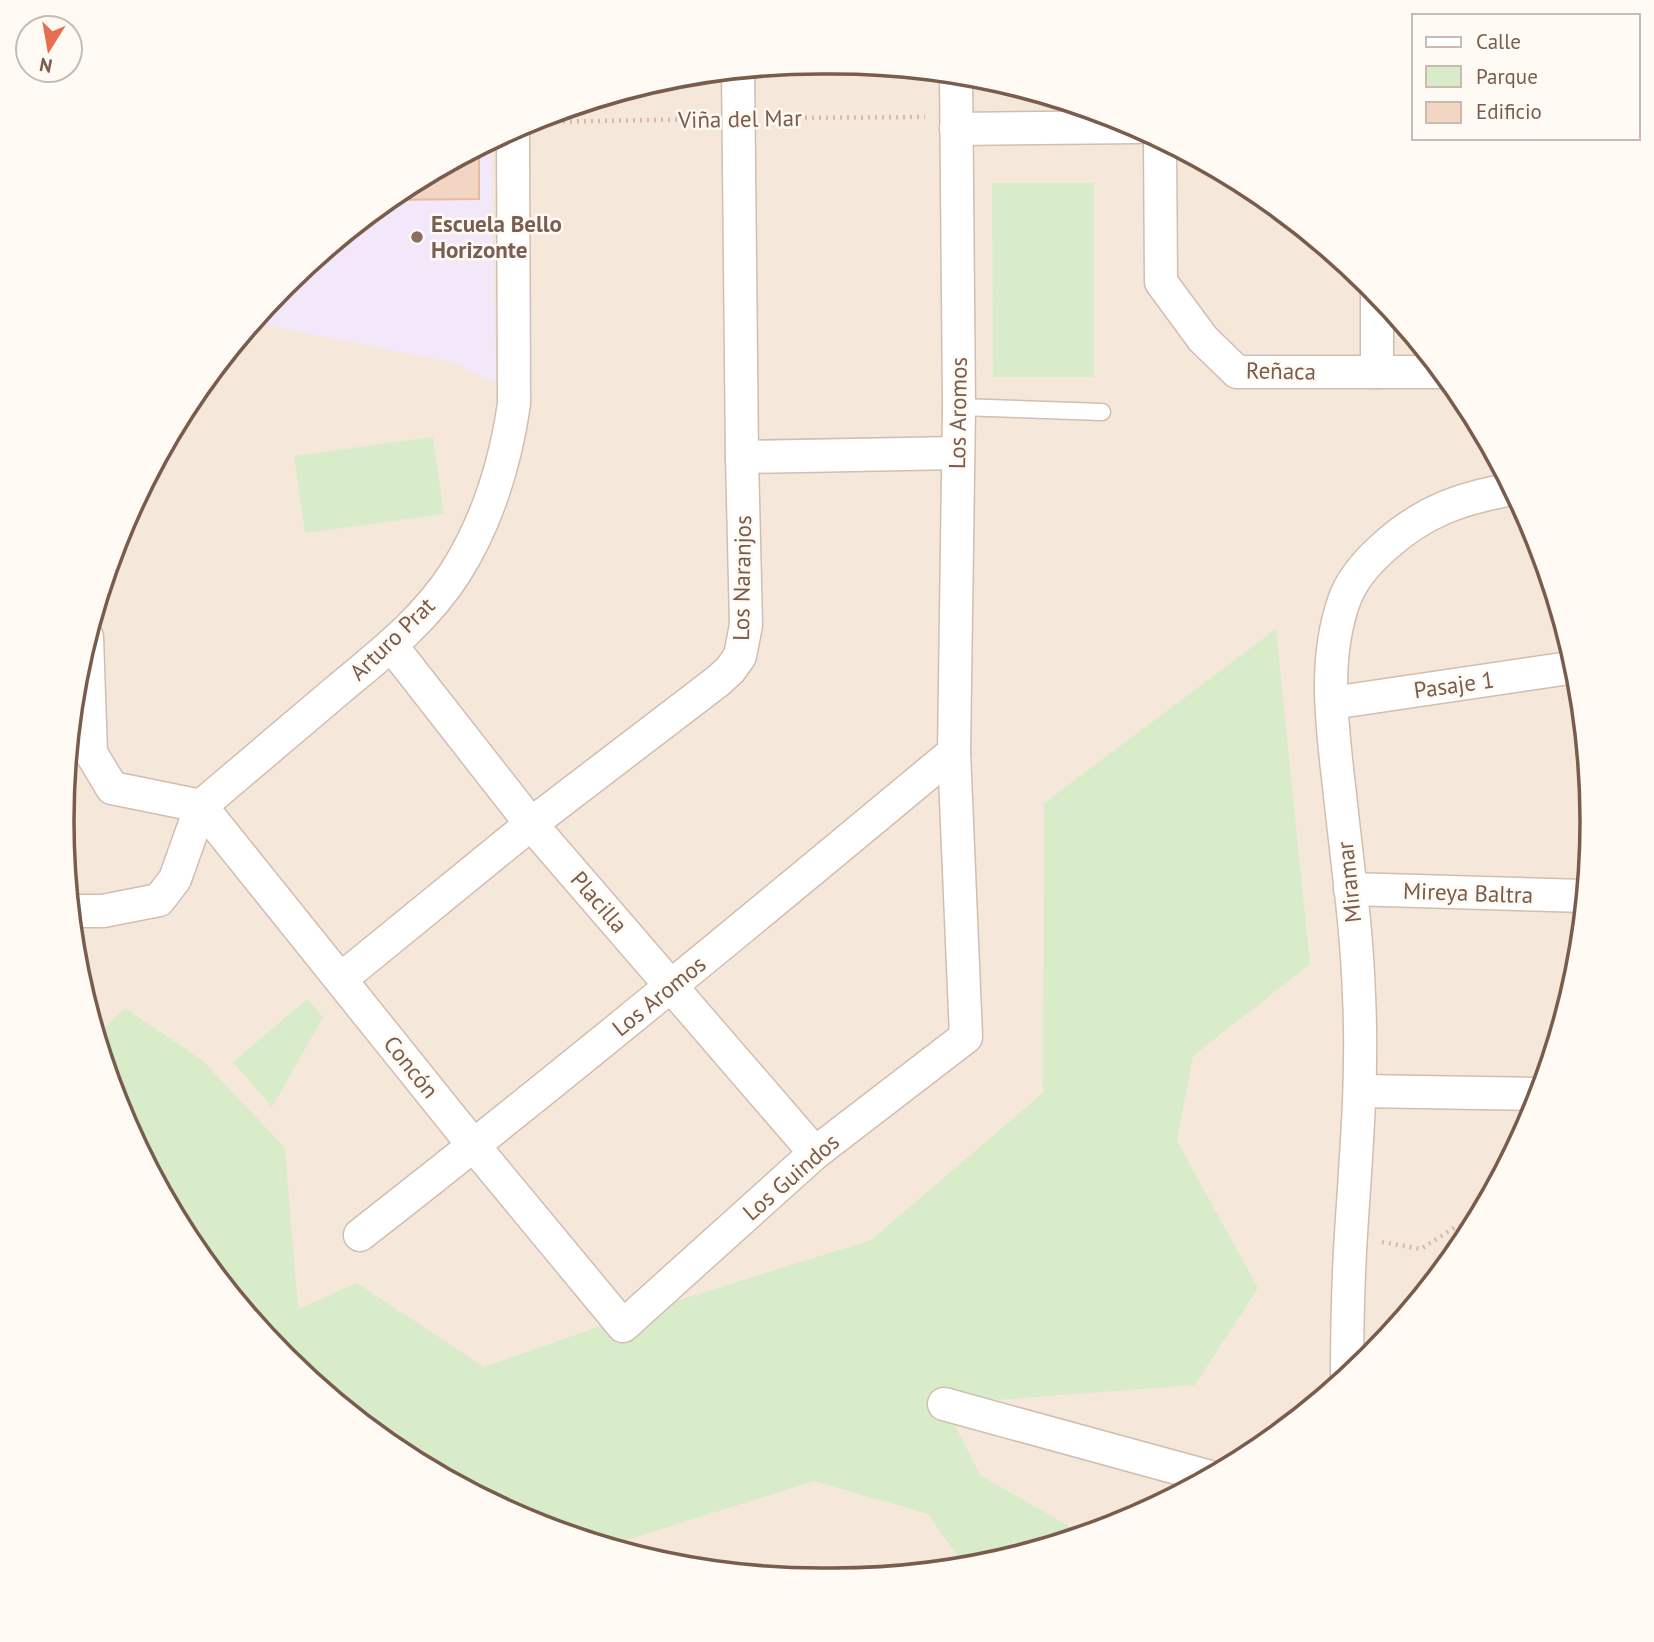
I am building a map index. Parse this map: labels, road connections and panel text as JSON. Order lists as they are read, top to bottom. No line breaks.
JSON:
{"streets":{"street":["Reñaca","Los Aromos","Los Naranjos","Arturo Prat","Pasaje 1","Miramar","Mireya Baltra","Placilla","Concón","Los Guindos"],"path":["Viña del Mar"]},"crossings":[["Viña del Mar","Los Aromos"],["Viña del Mar","Los Naranjos"],["Los Aromos","Placilla"],["Los Aromos","Concón"],["Los Aromos","Los Guindos"],["Los Naranjos","Placilla"],["Los Naranjos","Concón"],["Arturo Prat","Placilla"],["Arturo Prat","Concón"],["Pasaje 1","Miramar"],["Miramar","Mireya Baltra"],["Placilla","Los Guindos"],["Concón","Los Guindos"]],"places":["Escuela Bello Horizonte"],"legend":["Calle","Parque","Edificio"],"north":"bottom"}
